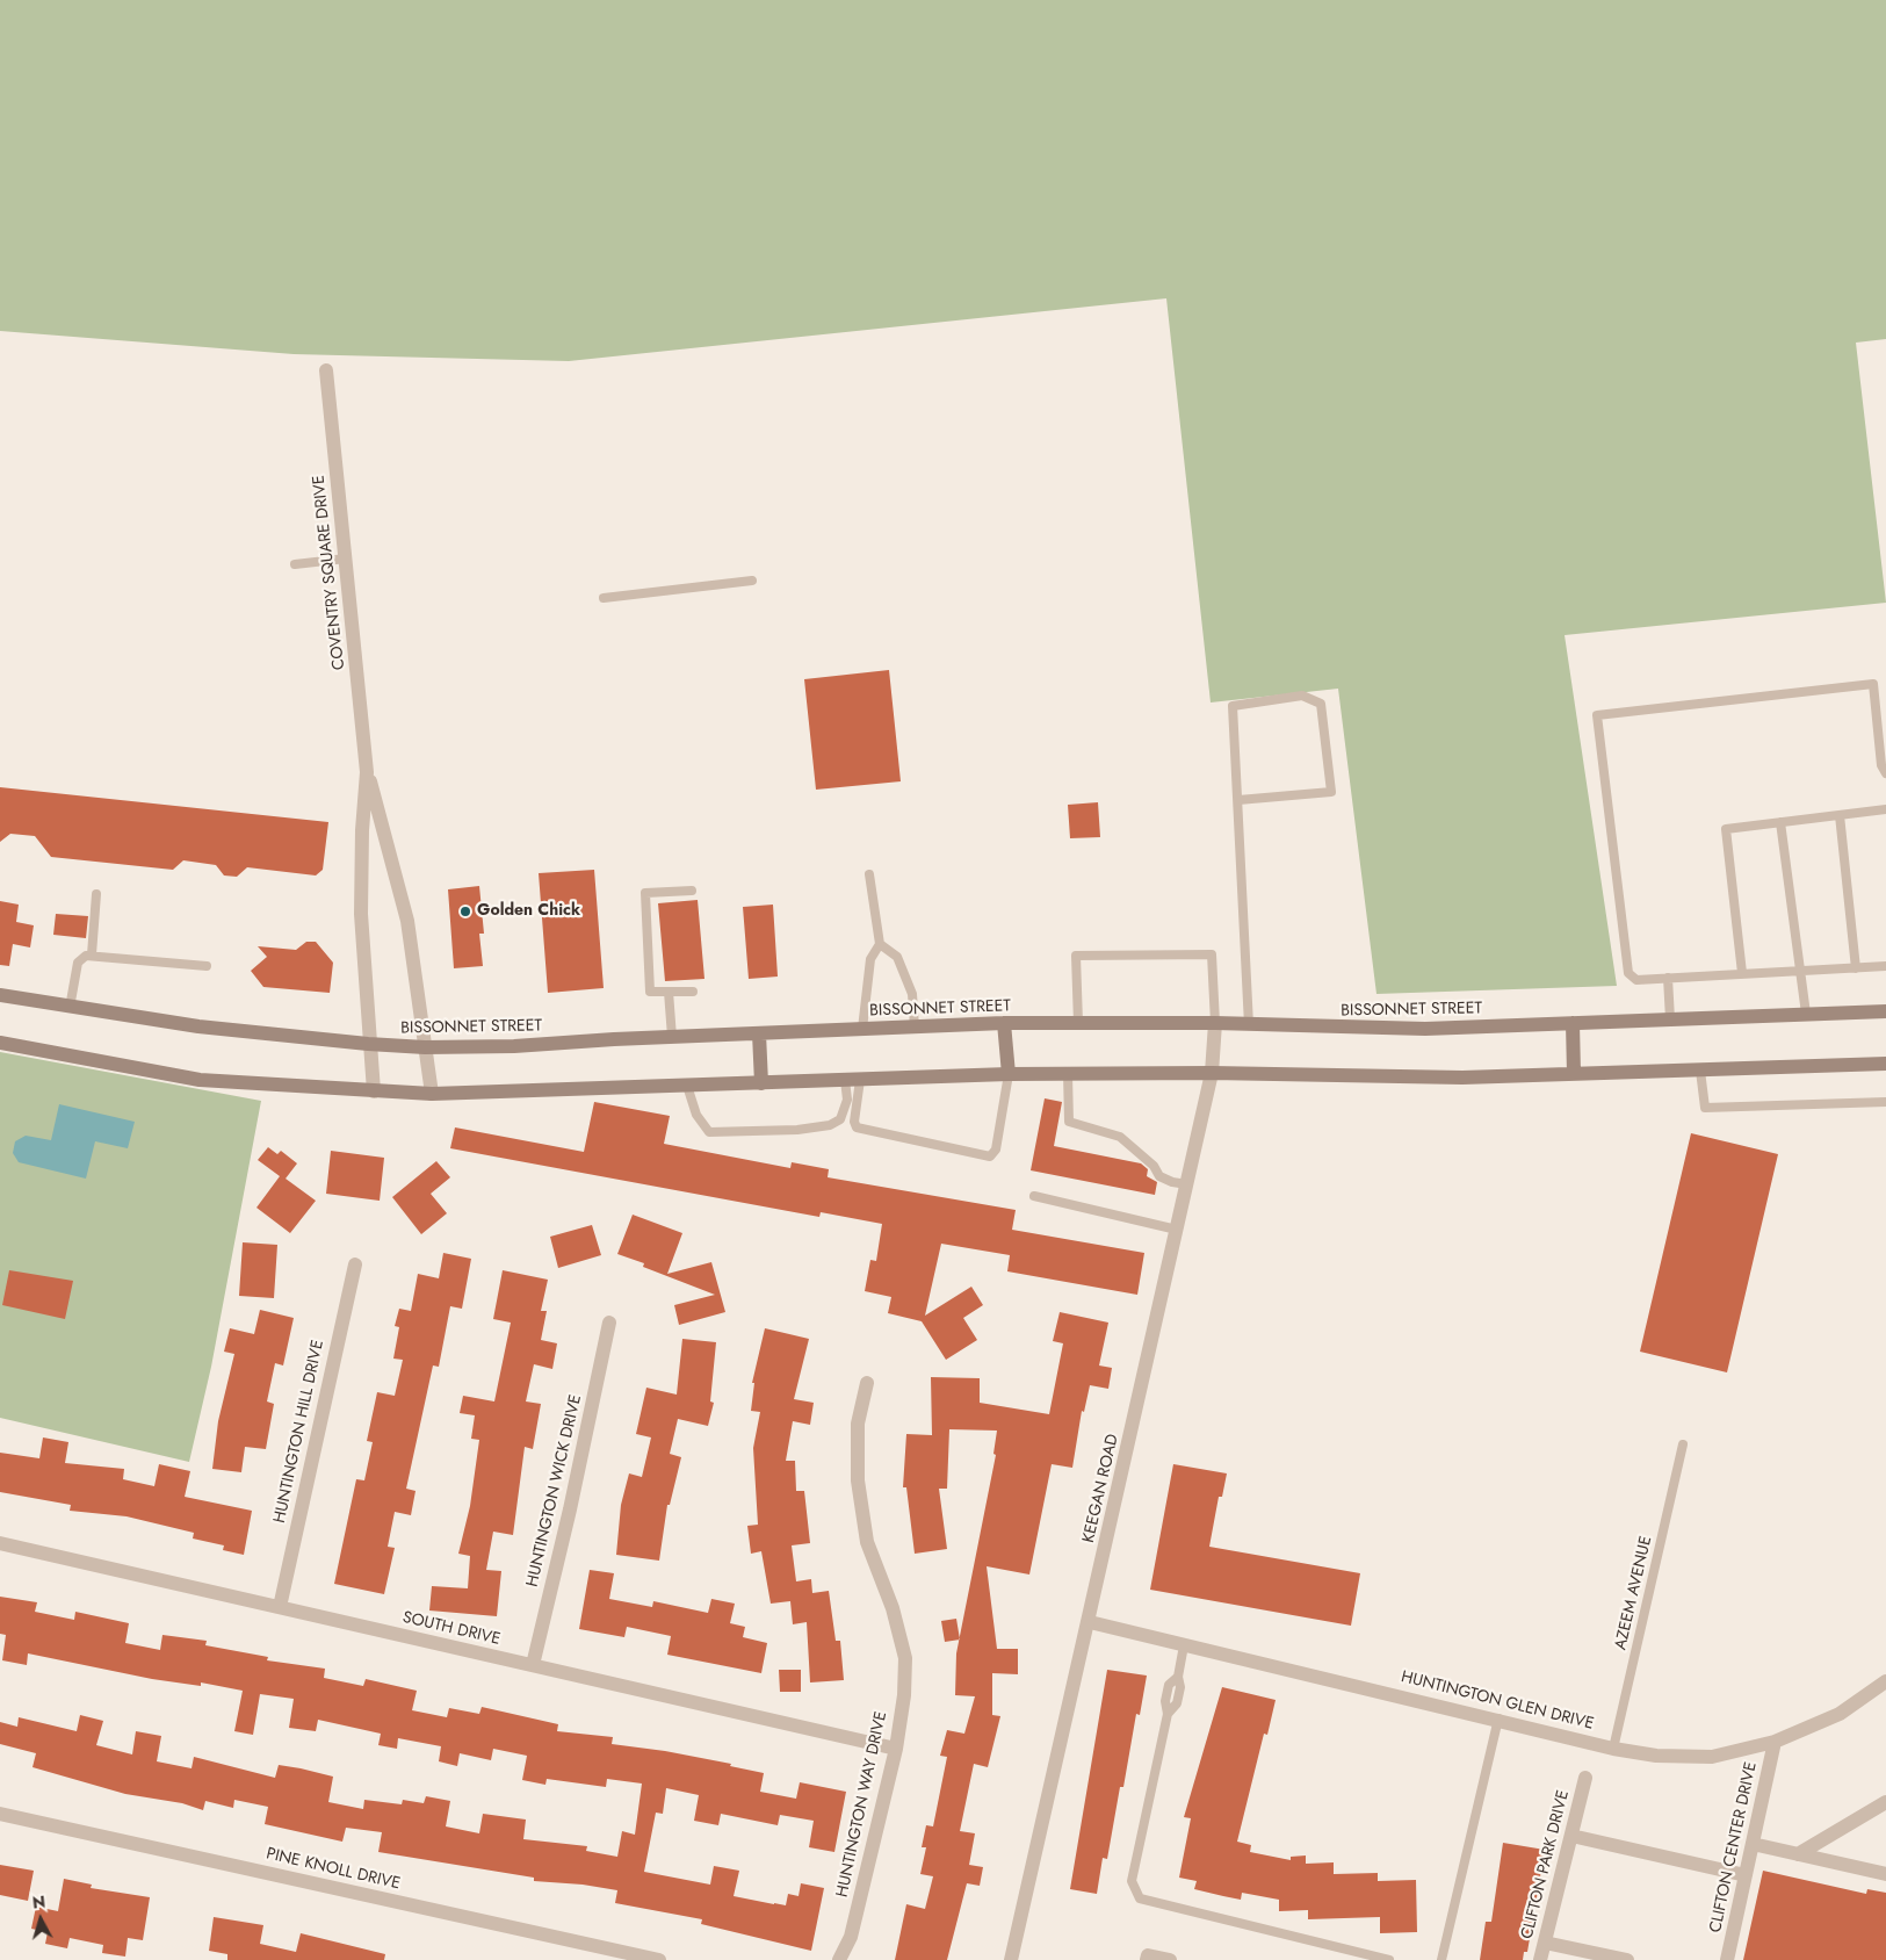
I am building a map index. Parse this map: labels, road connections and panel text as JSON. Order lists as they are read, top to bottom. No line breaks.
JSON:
{"streets":{"main road":["BISSONNET STREET"],"street":["COVENTRY SQUARE DRIVE","HUNTINGTON HILL DRIVE","KEEGAN ROAD","HUNTINGTON WICK DRIVE","SOUTH DRIVE","HUNTINGTON GLEN DRIVE","HUNTINGTON WAY DRIVE","CLIFTON CENTER DRIVE","CLIFTON PARK DRIVE","PINE KNOLL DRIVE"],"lane":["AZEEM AVENUE"]},"crossings":[["COVENTRY SQUARE DRIVE","BISSONNET STREET"],["BISSONNET STREET","KEEGAN ROAD"],["HUNTINGTON HILL DRIVE","SOUTH DRIVE"],["KEEGAN ROAD","HUNTINGTON GLEN DRIVE"],["HUNTINGTON WICK DRIVE","SOUTH DRIVE"],["AZEEM AVENUE","HUNTINGTON GLEN DRIVE"],["SOUTH DRIVE","HUNTINGTON WAY DRIVE"],["HUNTINGTON GLEN DRIVE","CLIFTON CENTER DRIVE"]],"places":["Golden Chick"],"north":"top"}
